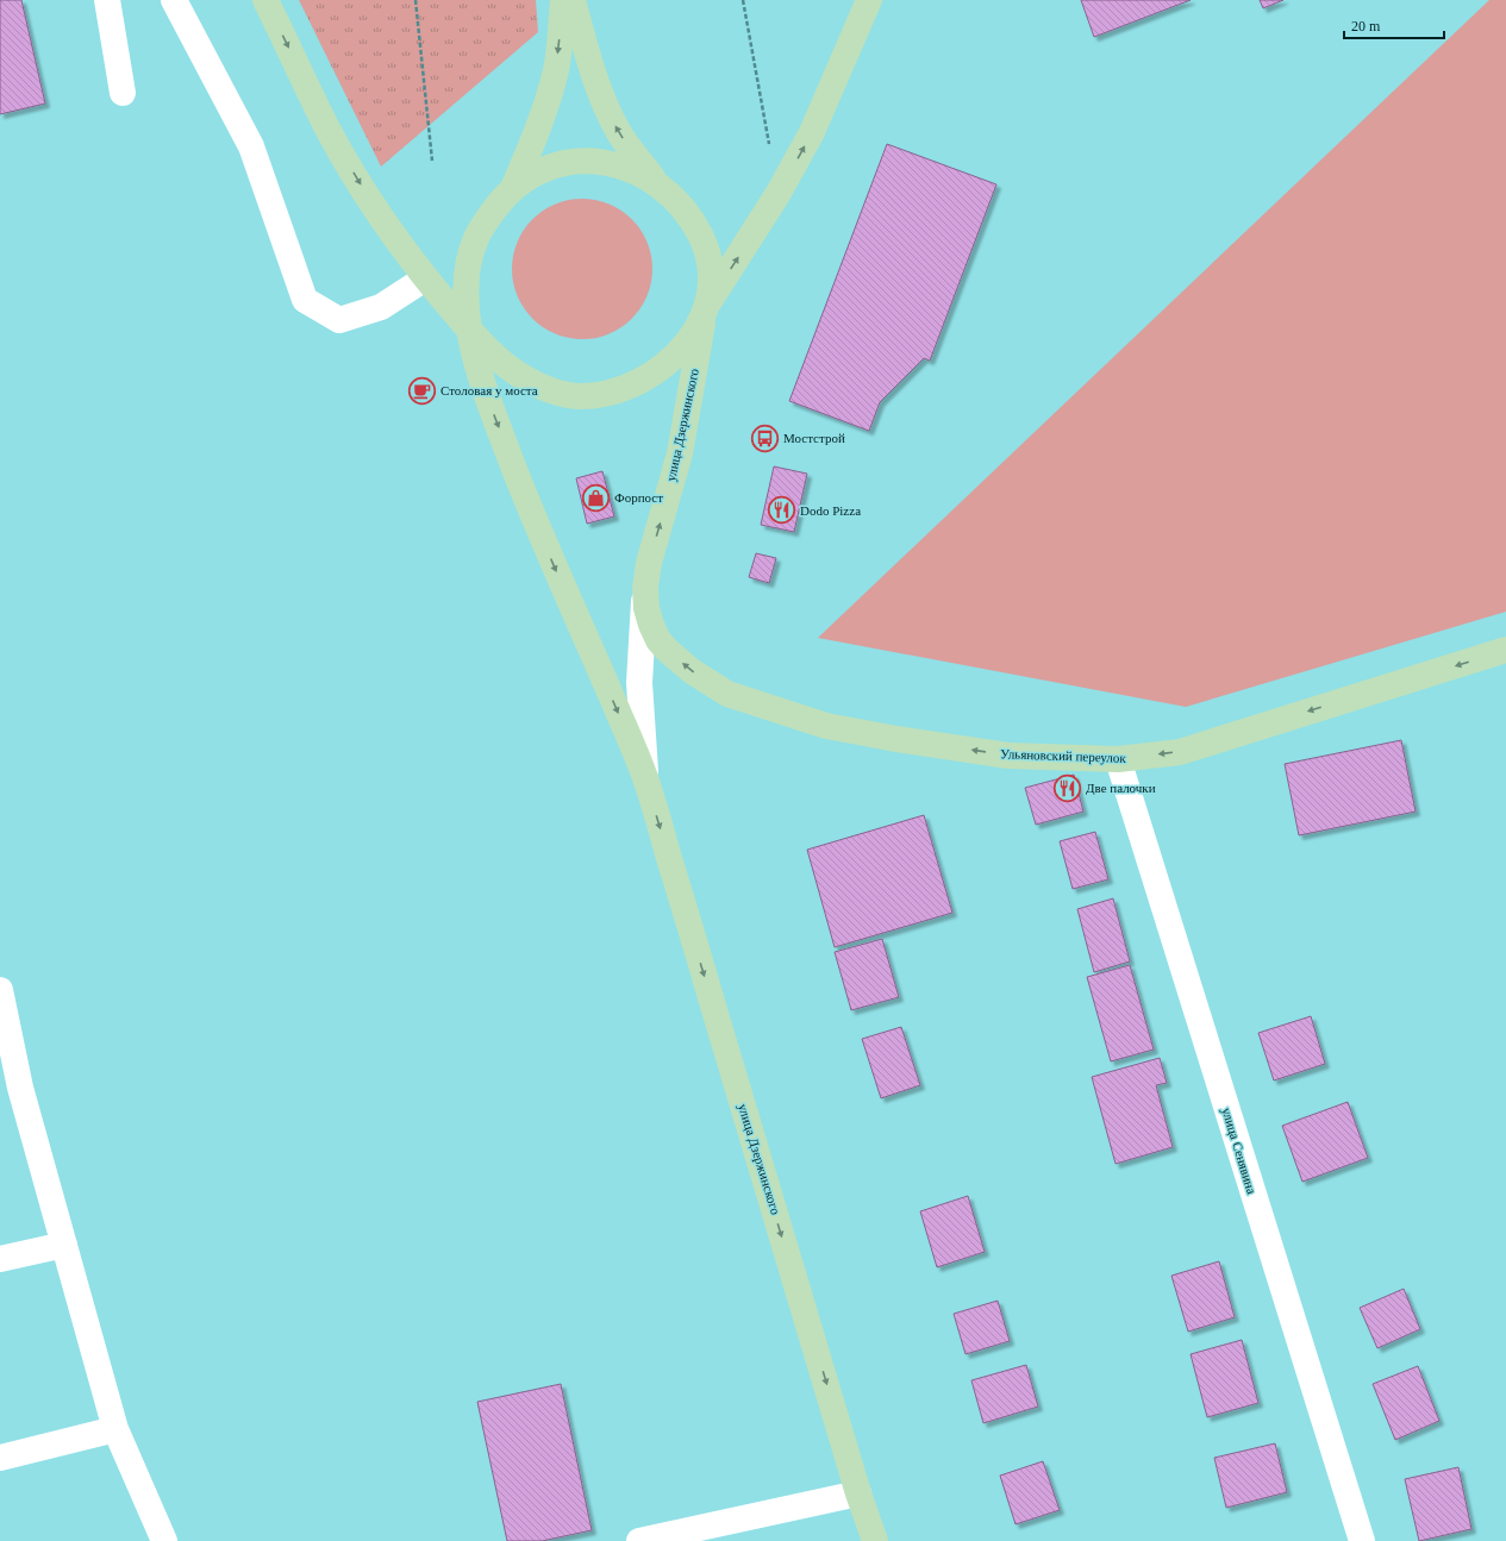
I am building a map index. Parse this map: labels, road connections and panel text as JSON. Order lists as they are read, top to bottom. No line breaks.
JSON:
{"streets":{"main road":["улица Дзержинского","Ульяновский переулок"],"street":["улица Сенявина"]},"crossings":[["улица Дзержинского","Ульяновский переулок"],["Ульяновский переулок","улица Сенявина"]],"one_way":["Ульяновский переулок"],"places":{"cafe":["Столовая у моста"],"bus stop":["Мостстрой"],"shop":["Форпост"],"restaurant":["Dodo Pizza","Две палочки"]},"scale_bar":"20 m"}
